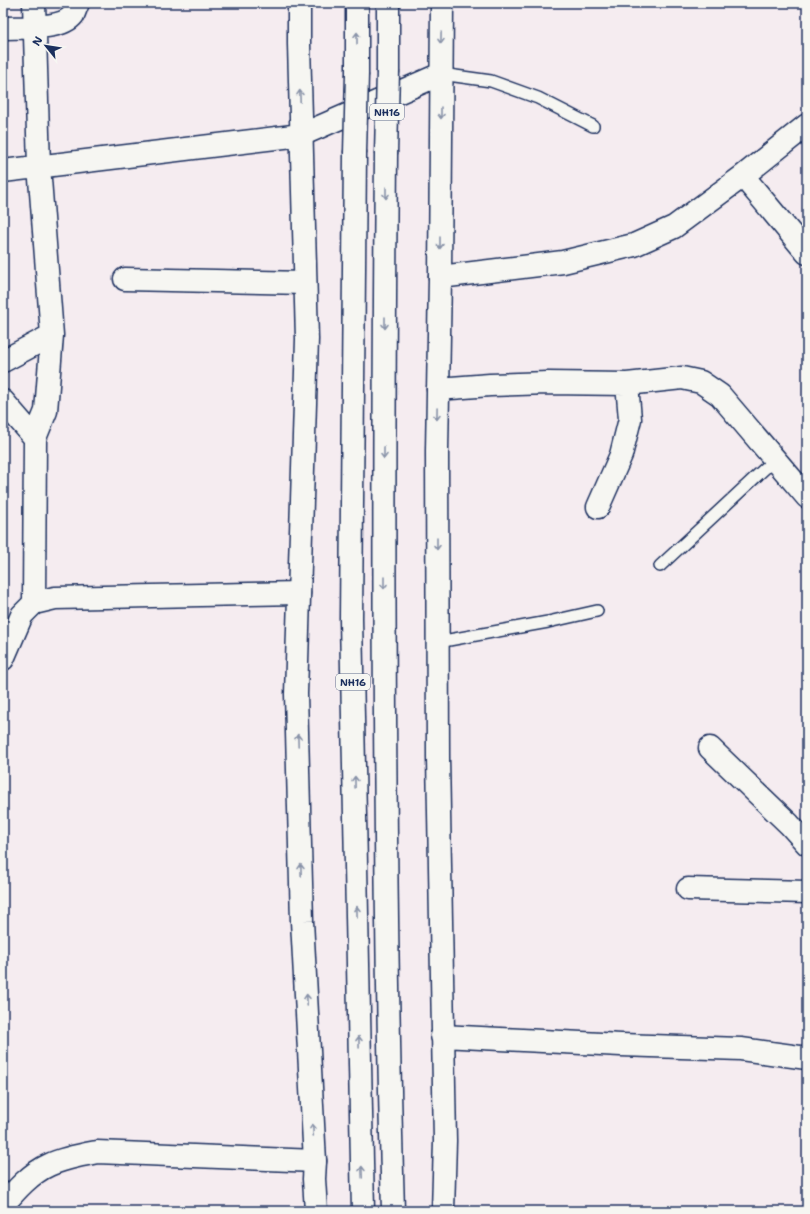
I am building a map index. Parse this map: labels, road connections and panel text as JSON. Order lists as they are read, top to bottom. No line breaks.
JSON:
{"streets":{"main road":["NH16"]},"north":"top left"}
